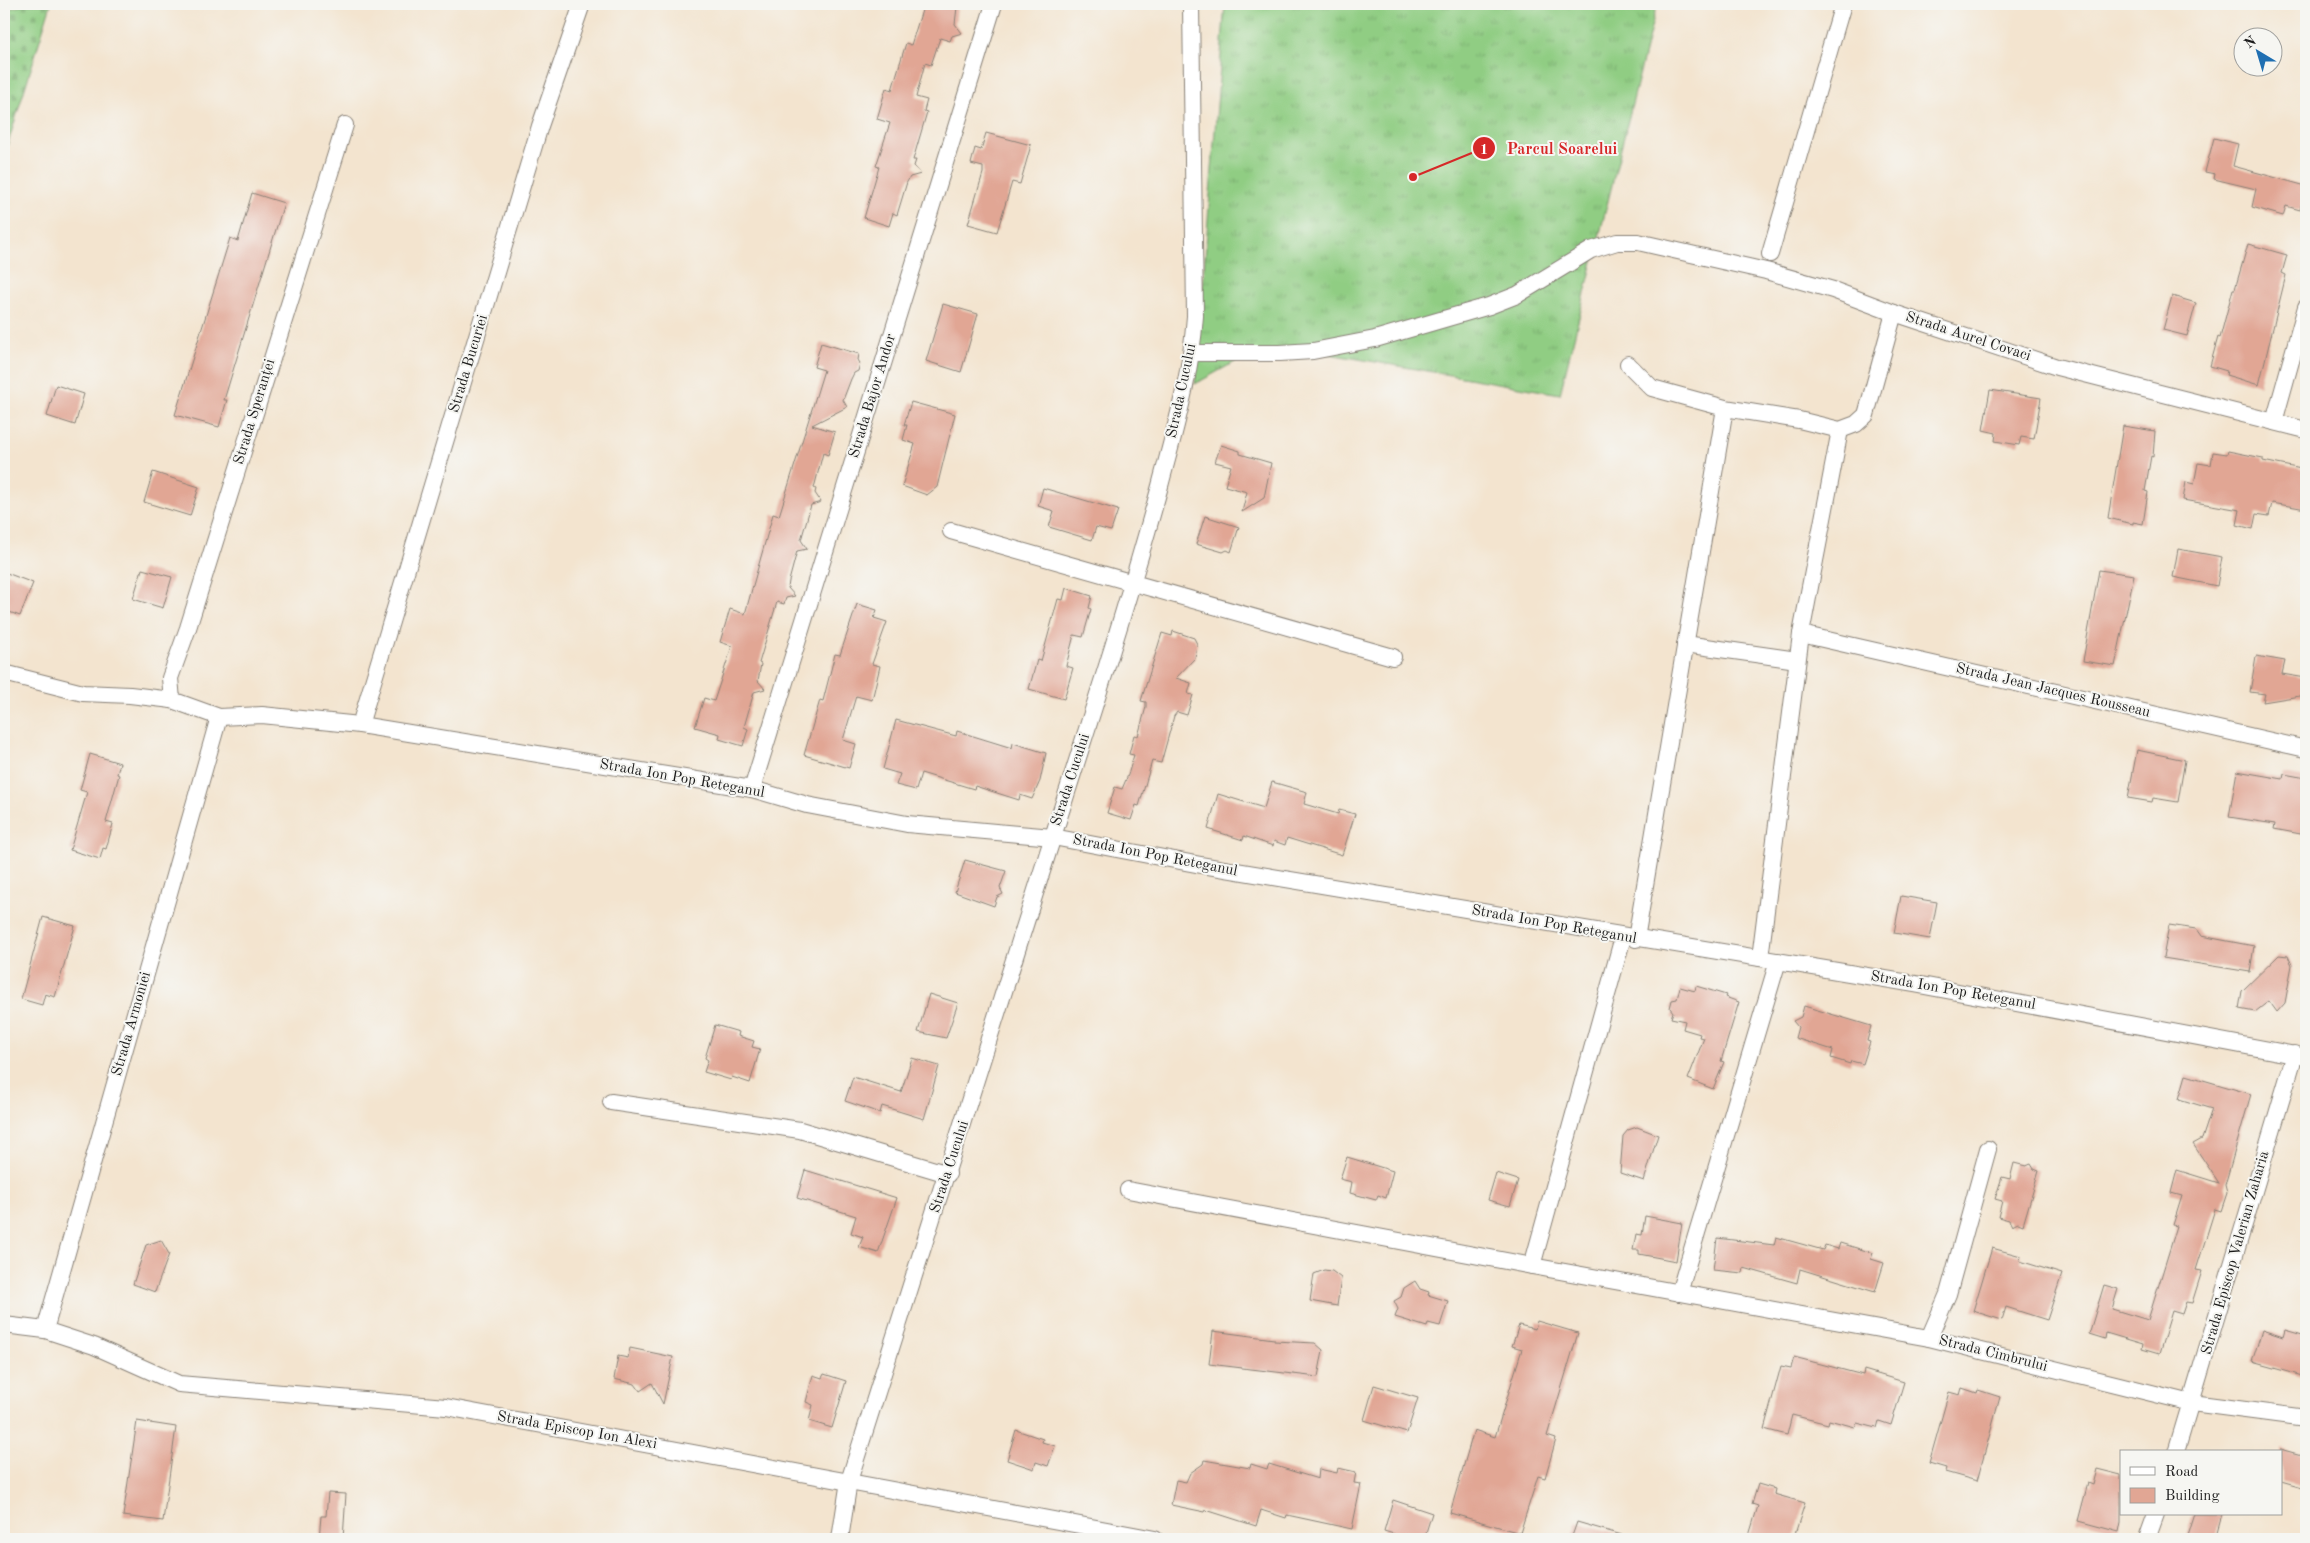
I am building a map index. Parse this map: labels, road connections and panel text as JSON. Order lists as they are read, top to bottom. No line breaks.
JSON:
{"streets":{"street":["Strada Aurel Covaci","Strada Bucuriei","Strada Cucului","Strada Bajor Andor","Strada Speranței","Strada Jean Jacques Rousseau","Strada Ion Pop Reteganul","Strada Armoniei","Strada Episcop Valerian Zaharia","Strada Cimbrului","Strada Episcop Ion Alexi"]},"crossings":[["Strada Bucuriei","Strada Ion Pop Reteganul"],["Strada Cucului","Strada Ion Pop Reteganul"],["Strada Cucului","Strada Episcop Ion Alexi"],["Strada Bajor Andor","Strada Ion Pop Reteganul"],["Strada Speranței","Strada Ion Pop Reteganul"],["Strada Ion Pop Reteganul","Strada Armoniei"],["Strada Ion Pop Reteganul","Strada Episcop Valerian Zaharia"],["Strada Armoniei","Strada Episcop Ion Alexi"],["Strada Episcop Valerian Zaharia","Strada Cimbrului"]],"places":["Parcul Soarelui"],"legend":["Road","Building"],"north":"top left"}
